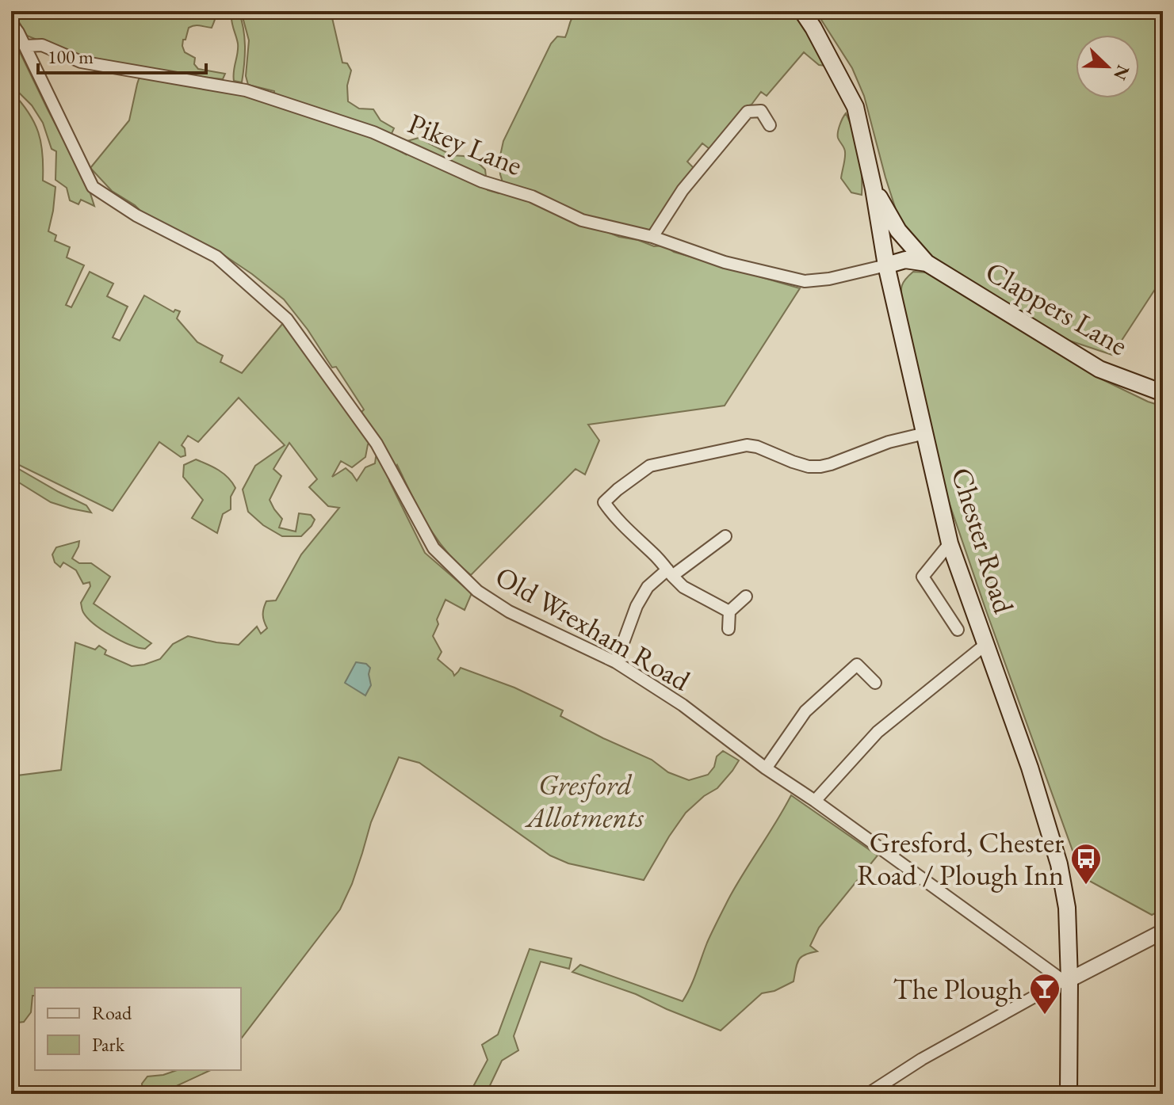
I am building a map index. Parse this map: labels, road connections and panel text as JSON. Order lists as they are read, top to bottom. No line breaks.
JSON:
{"streets":{"main road":["Clappers Lane","Chester Road"],"street":["Pikey Lane","Old Wrexham Road"]},"crossings":[["Pikey Lane","Chester Road"],["Pikey Lane","Old Wrexham Road"],["Clappers Lane","Chester Road"],["Chester Road","Old Wrexham Road"]],"parks":["Gresford Allotments"],"places":{"bus stop":["Gresford, Chester Road / Plough Inn"],"bar":["The Plough"]},"legend":["Road","Park"],"scale_bar":"100 m","north":"bottom right"}
